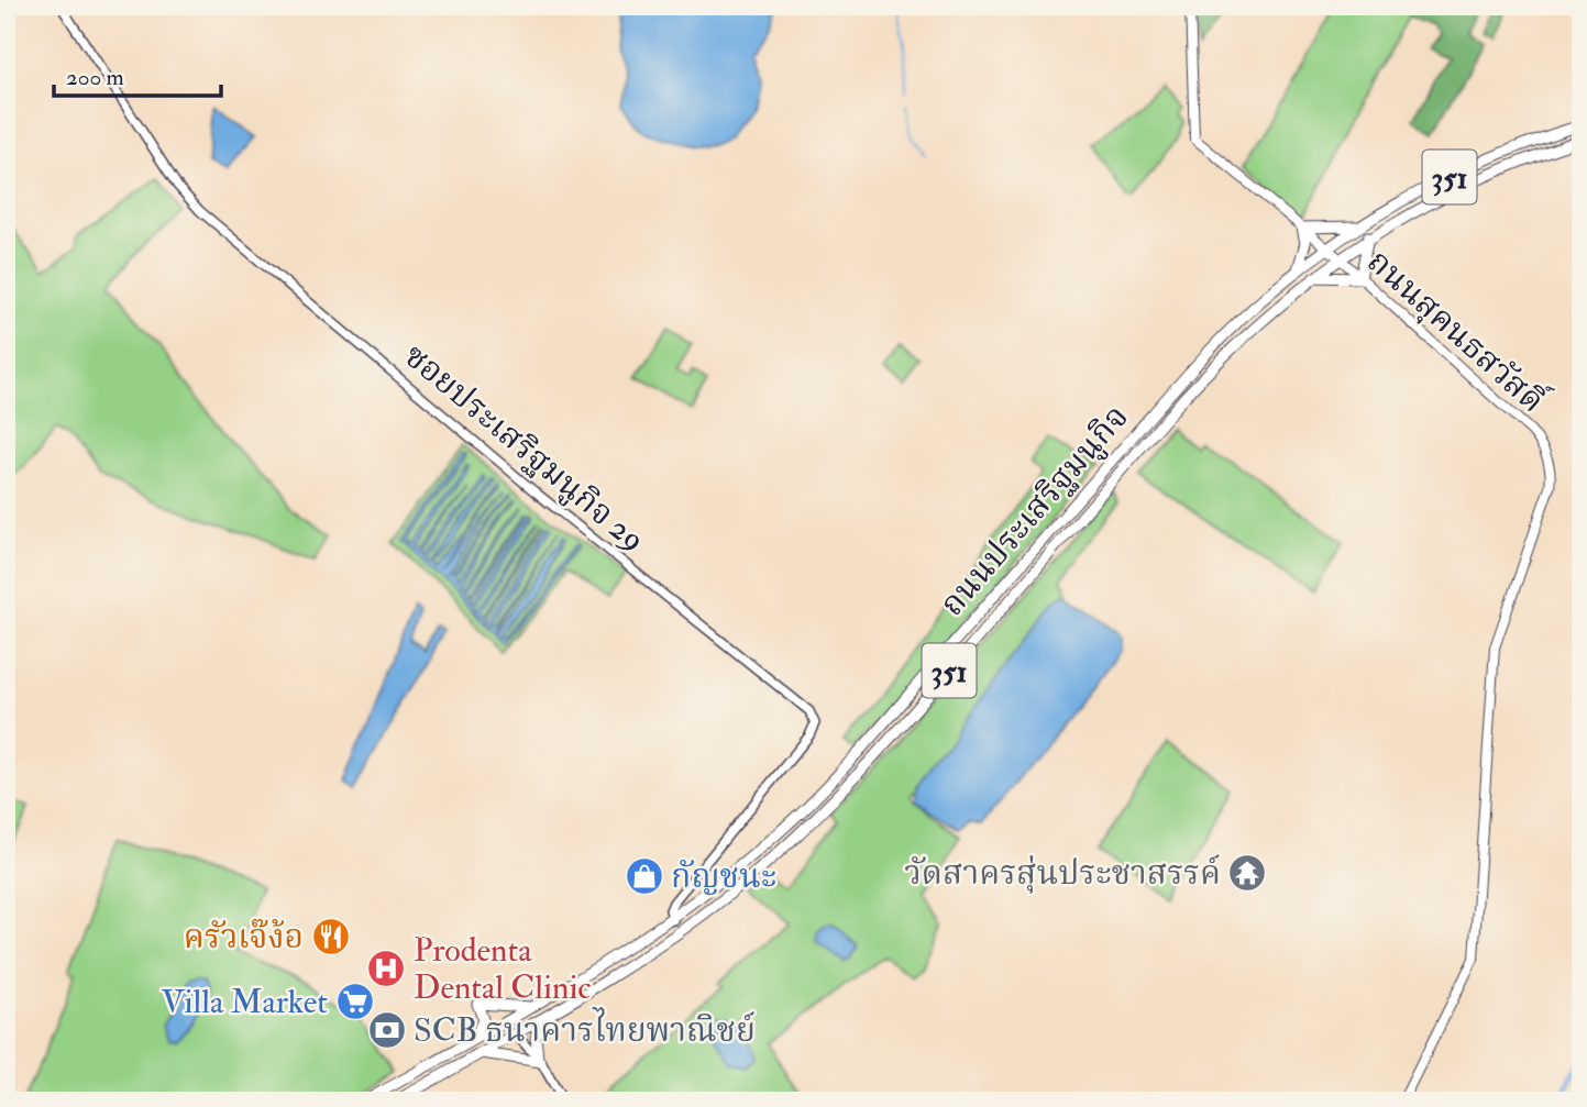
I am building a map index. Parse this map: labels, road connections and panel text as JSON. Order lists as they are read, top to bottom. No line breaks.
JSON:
{"streets":{"main road":["351","ถนนสุคนธสวัสดิ์","ถนนประเสริฐมนูกิจ"],"street":["ซอยประเสริฐมนูกิจ 29"]},"crossings":[["ถนนสุคนธสวัสดิ์","ถนนประเสริฐมนูกิจ"],["ซอยประเสริฐมนูกิจ 29","ถนนประเสริฐมนูกิจ"]],"places":{"temple":["วัดสาครสุ่นประชาสรรค์"],"shop":["กัญชนะ"],"restaurant":["ครัวเจ๊ง้อ"],"hospital":["Prodenta Dental Clinic"],"supermarket":["Villa Market"],"bank":["SCB ธนาคารไทยพาณิชย์"]},"scale_bar":"200 m"}
